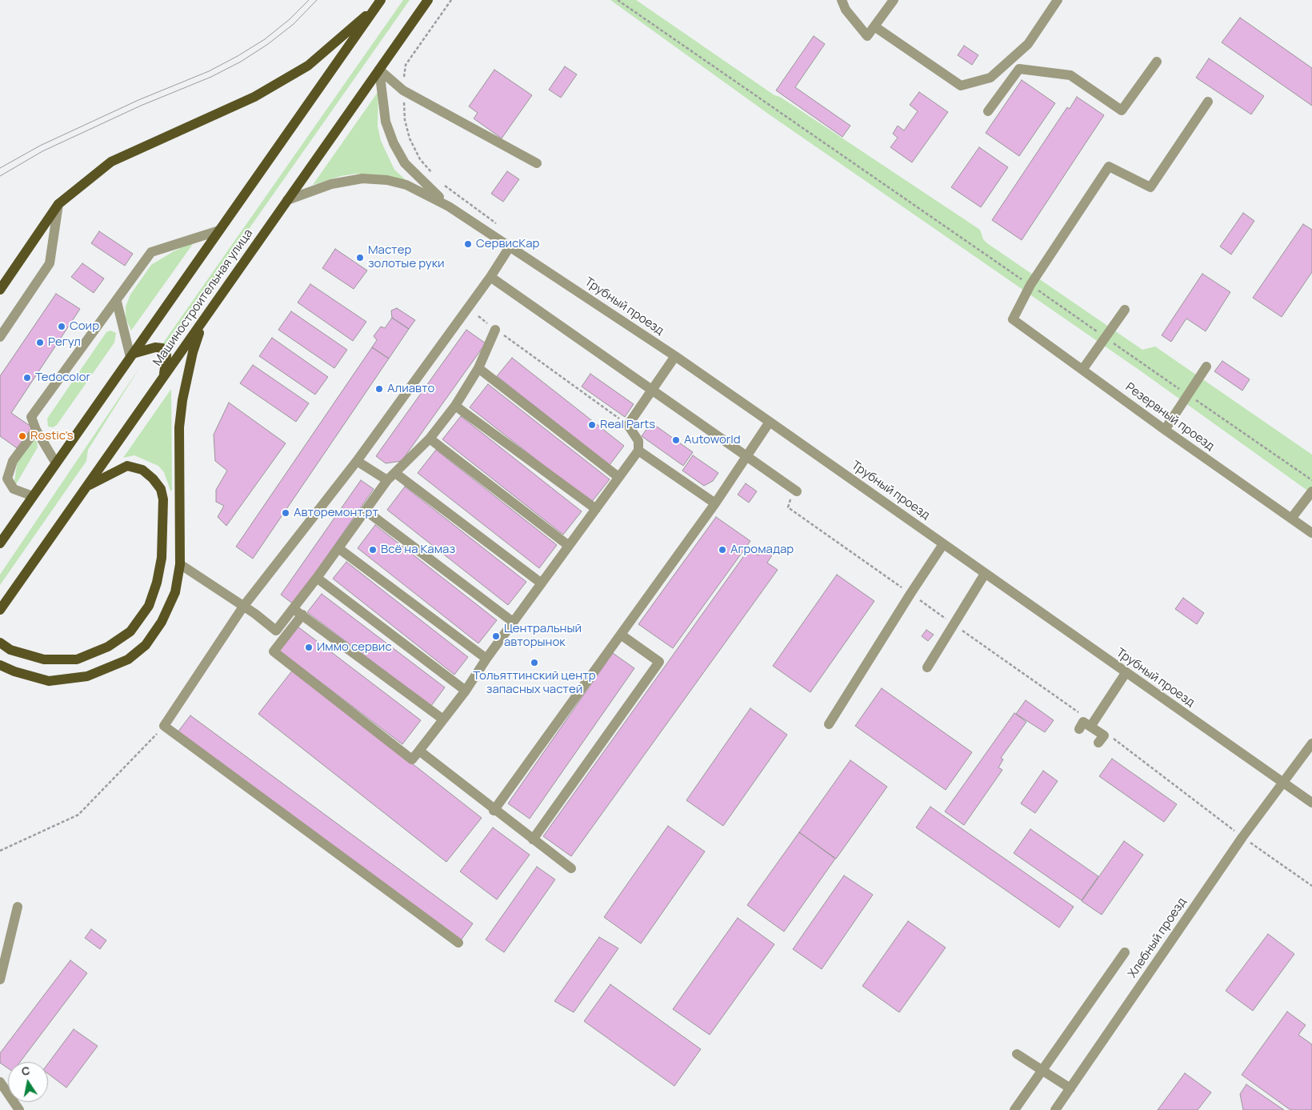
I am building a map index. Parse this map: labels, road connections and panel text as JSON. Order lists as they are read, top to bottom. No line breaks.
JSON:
{"streets":{"main road":["Машиностроительная улица"],"street":["Трубный проезд","Резервный проезд","Хлебный проезд"]},"crossings":[["Трубный проезд","Хлебный проезд"]],"places":["СервисКар","Мастер золотые руки","Соир","Регул","Tedocolor","Алиавто","Real Parts","Rostic's","Autoworld","Авторемонт.рт","Всё на Камаз","Агромадар","Центральный авторынок","Иммо сервис","Тольяттинский центр запасных частей"],"north":"top"}
